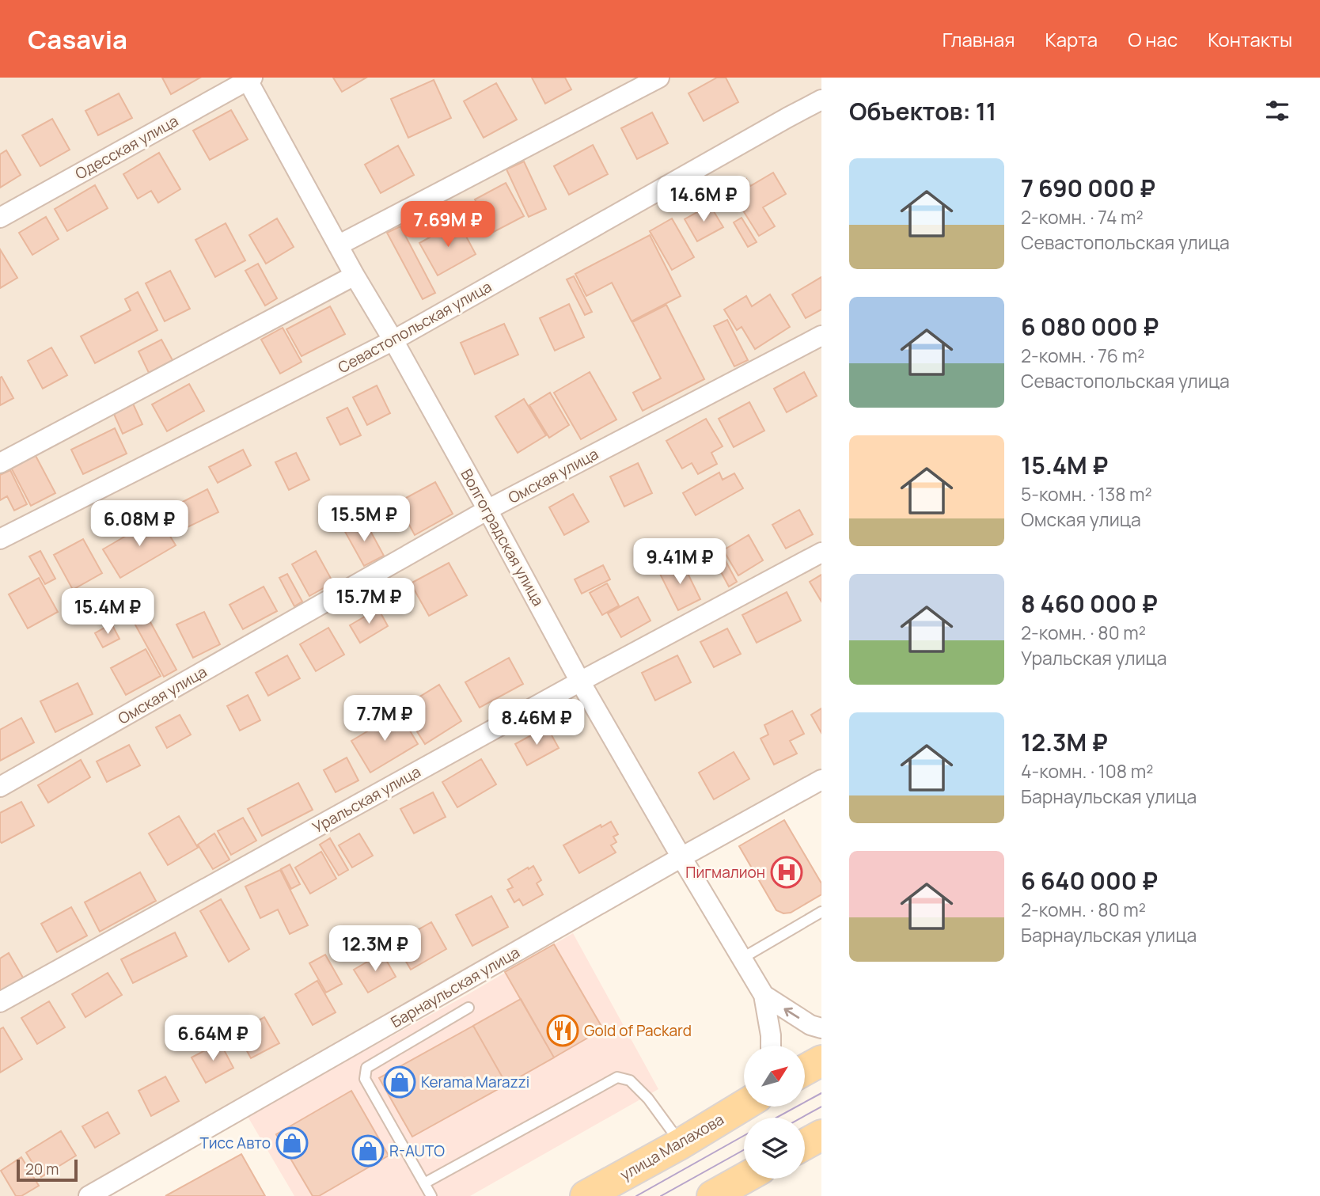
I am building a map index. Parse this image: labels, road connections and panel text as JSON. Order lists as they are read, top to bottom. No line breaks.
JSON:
{"streets":{"main road":["улица Малахова"],"street":["Одесская улица","Севастопольская улица","Омская улица","Волгоградская улица","Уральская улица","Барнаульская улица"]},"crossings":[["Одесская улица","Волгоградская улица"],["Севастопольская улица","Волгоградская улица"],["Омская улица","Волгоградская улица"],["Волгоградская улица","Уральская улица"],["Волгоградская улица","Барнаульская улица"]],"places":{"hospital":["Пигмалион"],"restaurant":["Gold of Packard"],"shop":["Kerama Marazzi","Тисс Авто","R-AUTO"]},"scale_bar":"20 m","north":"top right","page":{"header":"Casavia","nav":["Главная","Карта","О нас","Контакты"],"heading":"Объектов: 11","list":[{"name":"7 690 000 ₽","note":"2-комн. · 74 m² · Севастопольская улица"},{"name":"6 080 000 ₽","note":"2-комн. · 76 m² · Севастопольская улица"},{"name":"15.4M ₽","note":"5-комн. · 138 m² · Омская улица"},{"name":"8 460 000 ₽","note":"2-комн. · 80 m² · Уральская улица"},{"name":"12.3M ₽","note":"4-комн. · 108 m² · Барнаульская улица"},{"name":"6 640 000 ₽","note":"2-комн. · 80 m² · Барнаульская улица"}],"price":["14.6M ₽","7.69M ₽","15.5M ₽","6.08M ₽","9.41M ₽","15.7M ₽","15.4M ₽","7.7M ₽","8.46M ₽","12.3M ₽","6.64M ₽"],"scale":"20 m"}}
